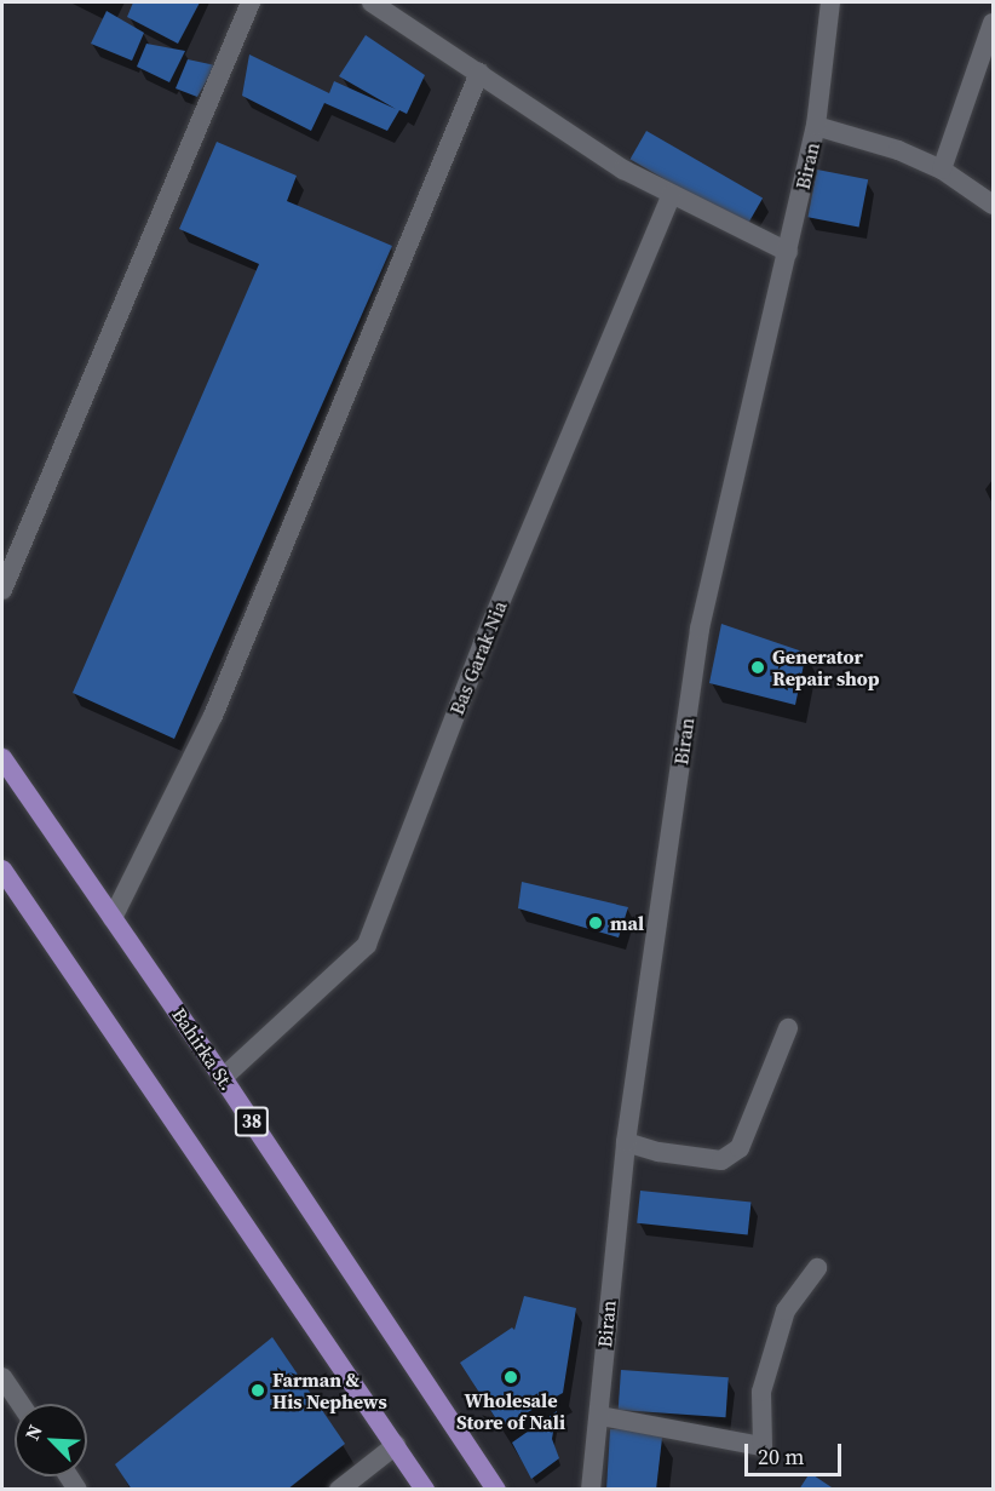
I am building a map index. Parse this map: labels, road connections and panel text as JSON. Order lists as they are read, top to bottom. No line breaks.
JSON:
{"streets":{"main road":["Bahirka St.","38"],"street":["Biran","Bas Garak Nia"]},"crossings":[["Bas Garak Nia","Bahirka St."]],"places":["Generator Repair shop","mal","Wholesale Store of Nali","Farman & His Nephews"],"scale_bar":"20 m","north":"top left"}
